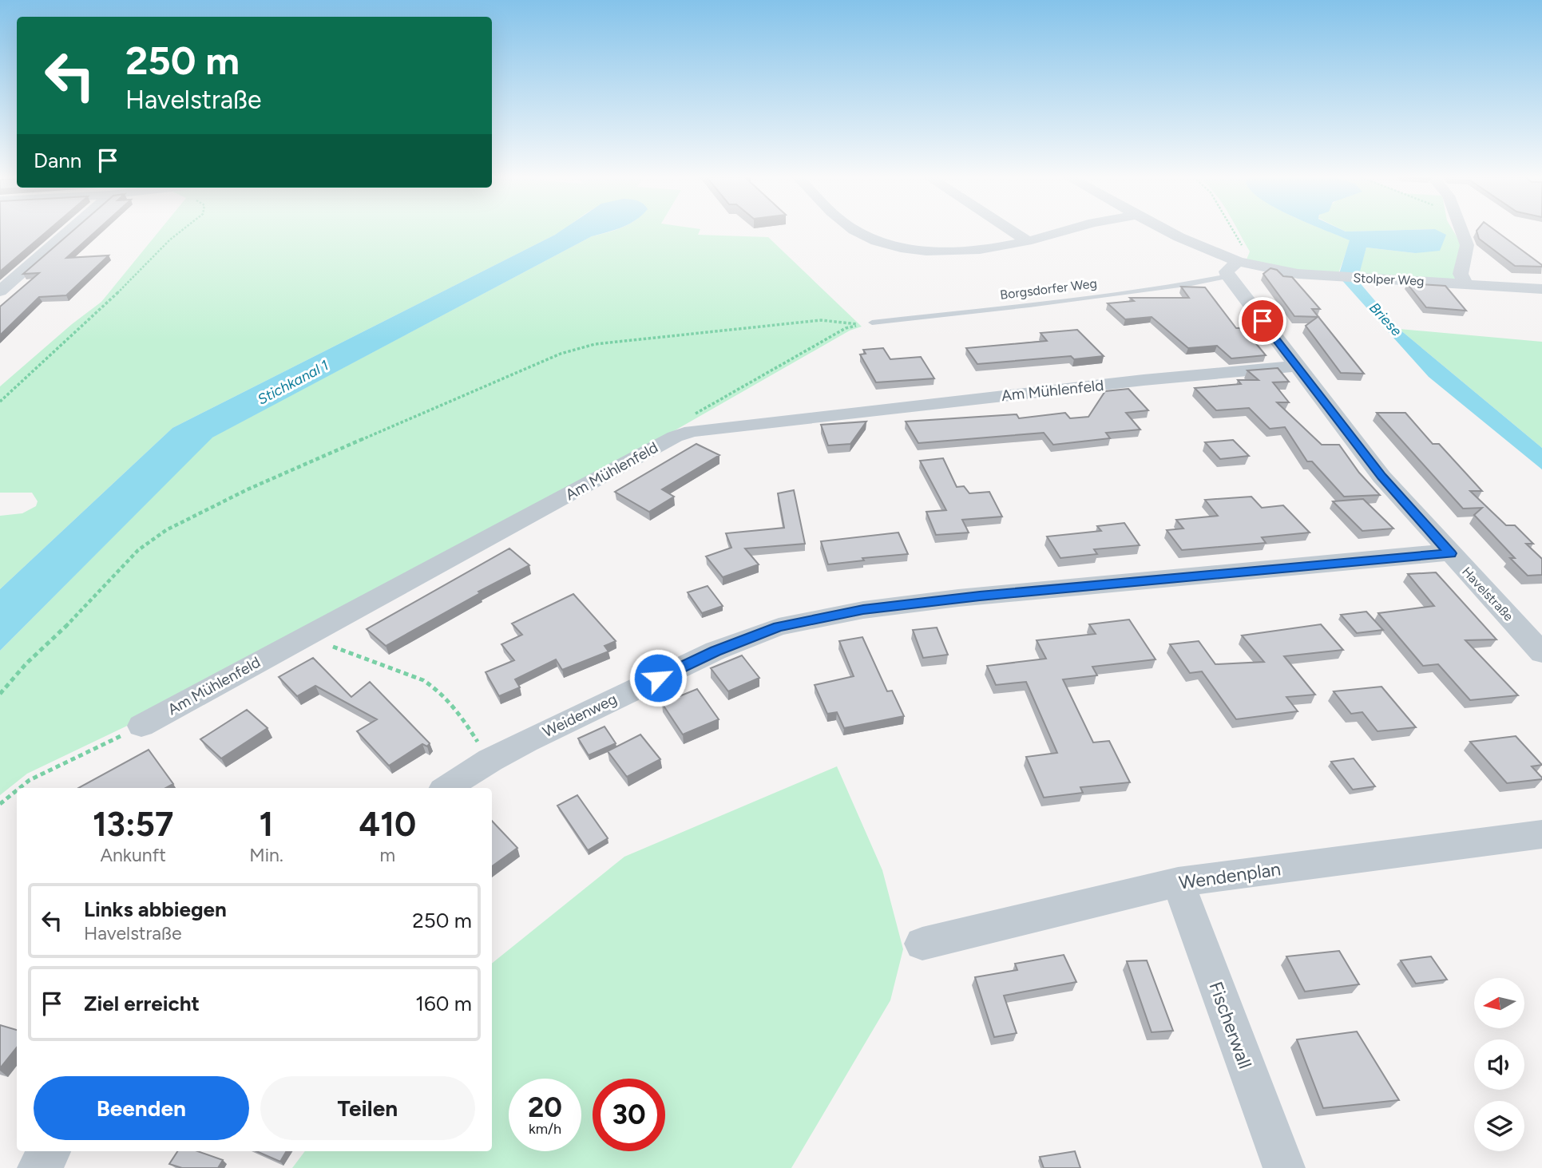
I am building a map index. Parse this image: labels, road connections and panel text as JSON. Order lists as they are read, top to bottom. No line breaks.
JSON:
{"streets":{"street":["Stolper Weg","Am Mühlenfeld","Havelstraße","Weidenweg","Wendenplan","Fischerwall"],"lane":["Borgsdorfer Weg"]},"crossings":[["Stolper Weg","Borgsdorfer Weg"],["Stolper Weg","Havelstraße"],["Borgsdorfer Weg","Havelstraße"],["Am Mühlenfeld","Havelstraße"],["Havelstraße","Weidenweg"],["Wendenplan","Fischerwall"]],"water":["Briese","Stichkanal 1"],"north":"left","page":{"turn":["250 m","Havelstraße"],"then":"Dann","eta":["13:57","Ankunft","1","Min.","410","m"],"list":[{"name":"Links abbiegen","note":"Havelstraße","value":"250 m"},{"name":"Ziel erreicht","value":"160 m"}],"buttons":["Beenden","Teilen"],"speed":"20 km/h","limit":"30"}}
